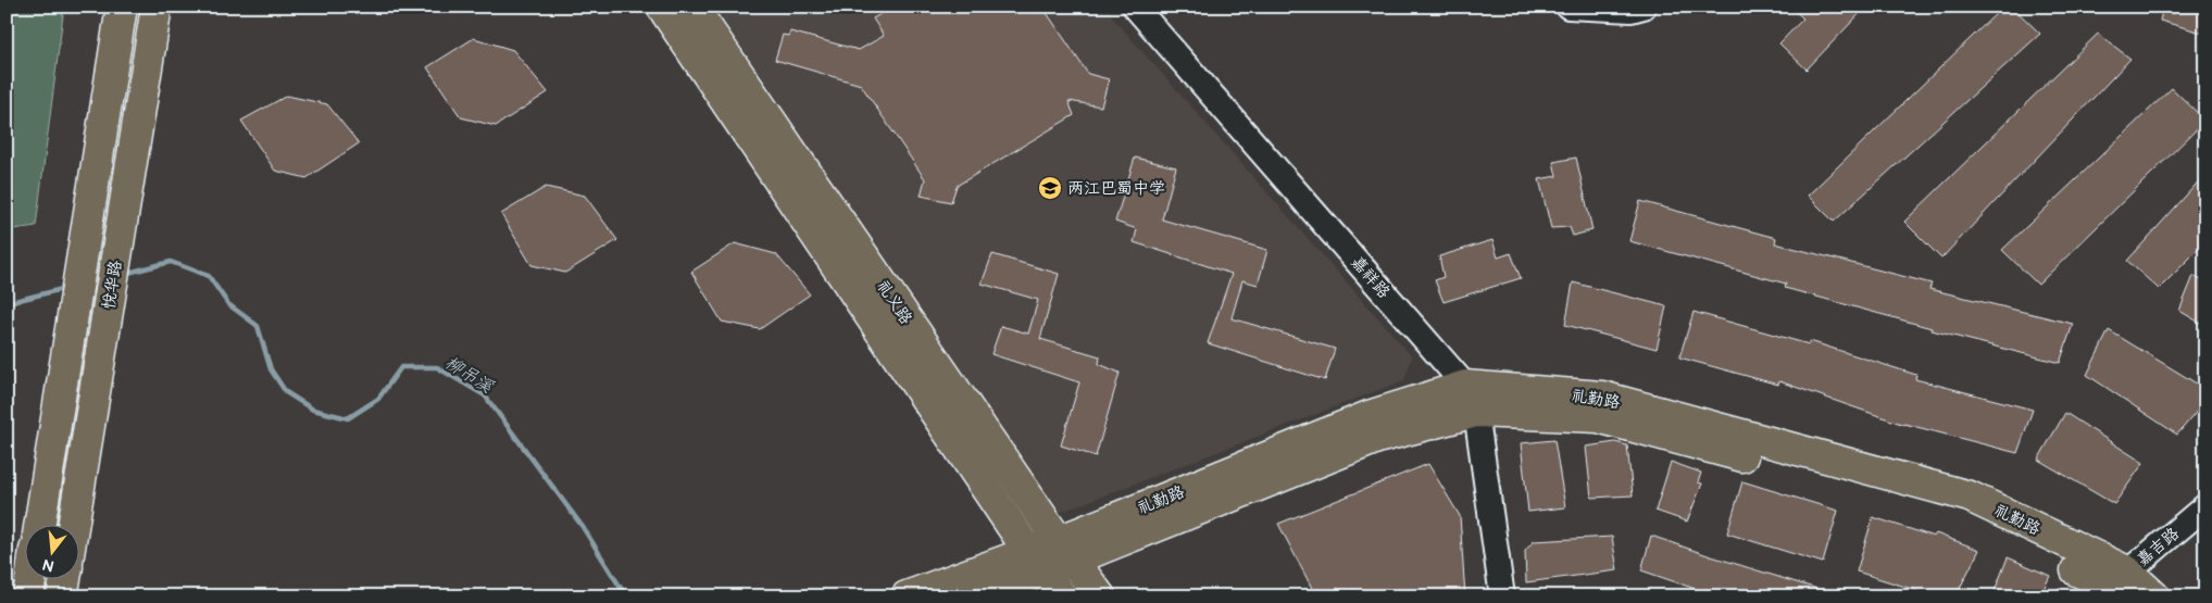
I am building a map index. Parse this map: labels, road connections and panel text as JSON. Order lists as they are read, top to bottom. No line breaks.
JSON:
{"streets":{"main road":["悦华路","礼义路","礼勤路"],"street":["嘉祥路","嘉吉路"]},"crossings":[["嘉祥路","礼勤路"],["礼义路","礼勤路"],["礼勤路","嘉吉路"]],"water":["柳吊溪"],"places":{"school or university":["两江巴蜀中学"]},"north":"bottom"}
